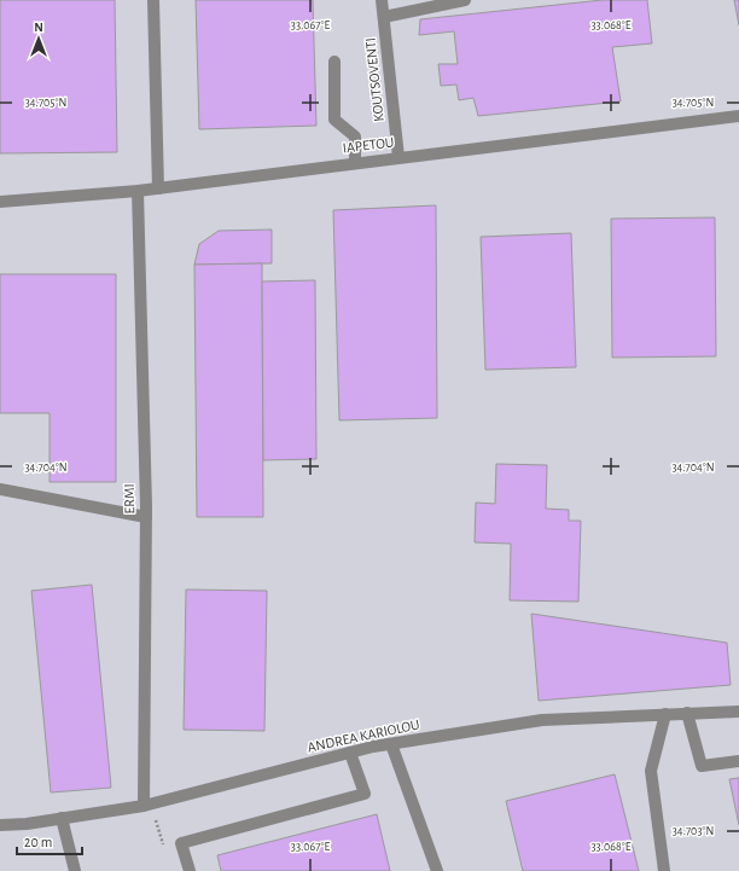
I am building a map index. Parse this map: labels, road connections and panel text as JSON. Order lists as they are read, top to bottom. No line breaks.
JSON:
{"streets":{"street":["KOUTSOVENTI","IAPETOU","ERMI","ANDREA KARIOLOU"]},"crossings":[["KOUTSOVENTI","IAPETOU"],["IAPETOU","ERMI"],["ERMI","ANDREA KARIOLOU"]],"scale_bar":"20 m","north":"top","coordinates":["33.067°E","33.068°E","34.705°N","34.704°N","34.703°N"]}
